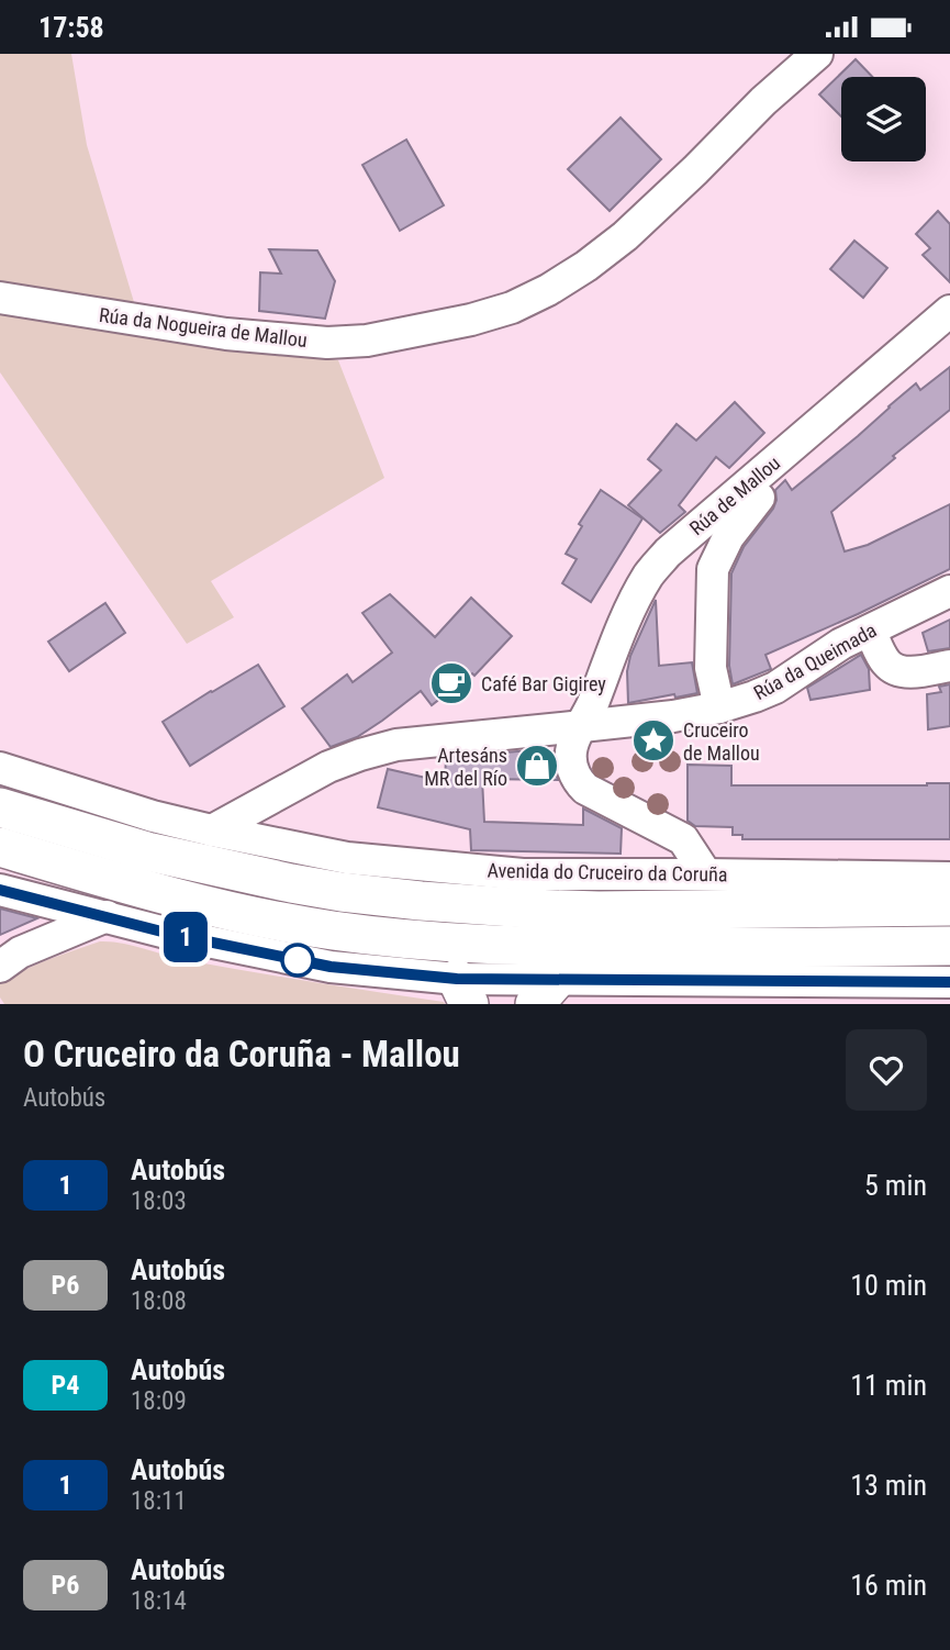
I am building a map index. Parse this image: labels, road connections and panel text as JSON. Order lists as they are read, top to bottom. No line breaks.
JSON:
{"streets":{"main road":["Avenida do Cruceiro da Coruña"],"street":["Rúa da Nogueira de Mallou","Rúa de Mallou","Rúa da Queimada"]},"crossings":[["Rúa de Mallou","Rúa da Queimada"],["Rúa de Mallou","Avenida do Cruceiro da Coruña"]],"places":{"cafe":["Café Bar Gigirey"],"place":["Cruceiro de Mallou"],"shop":["Artesáns MR del Río"]},"lines":["bus line 1"],"page":{"status":"17:58","on_map":"1","heading":["O Cruceiro da Coruña - Mallou","Autobús"],"list":[{"mark":"1","name":"Autobús","note":"18:03","value":"5 min"},{"mark":"P6","name":"Autobús","note":"18:08","value":"10 min"},{"mark":"P4","name":"Autobús","note":"18:09","value":"11 min"},{"mark":"1","name":"Autobús","note":"18:11","value":"13 min"},{"mark":"P6","name":"Autobús","note":"18:14","value":"16 min"}]}}
